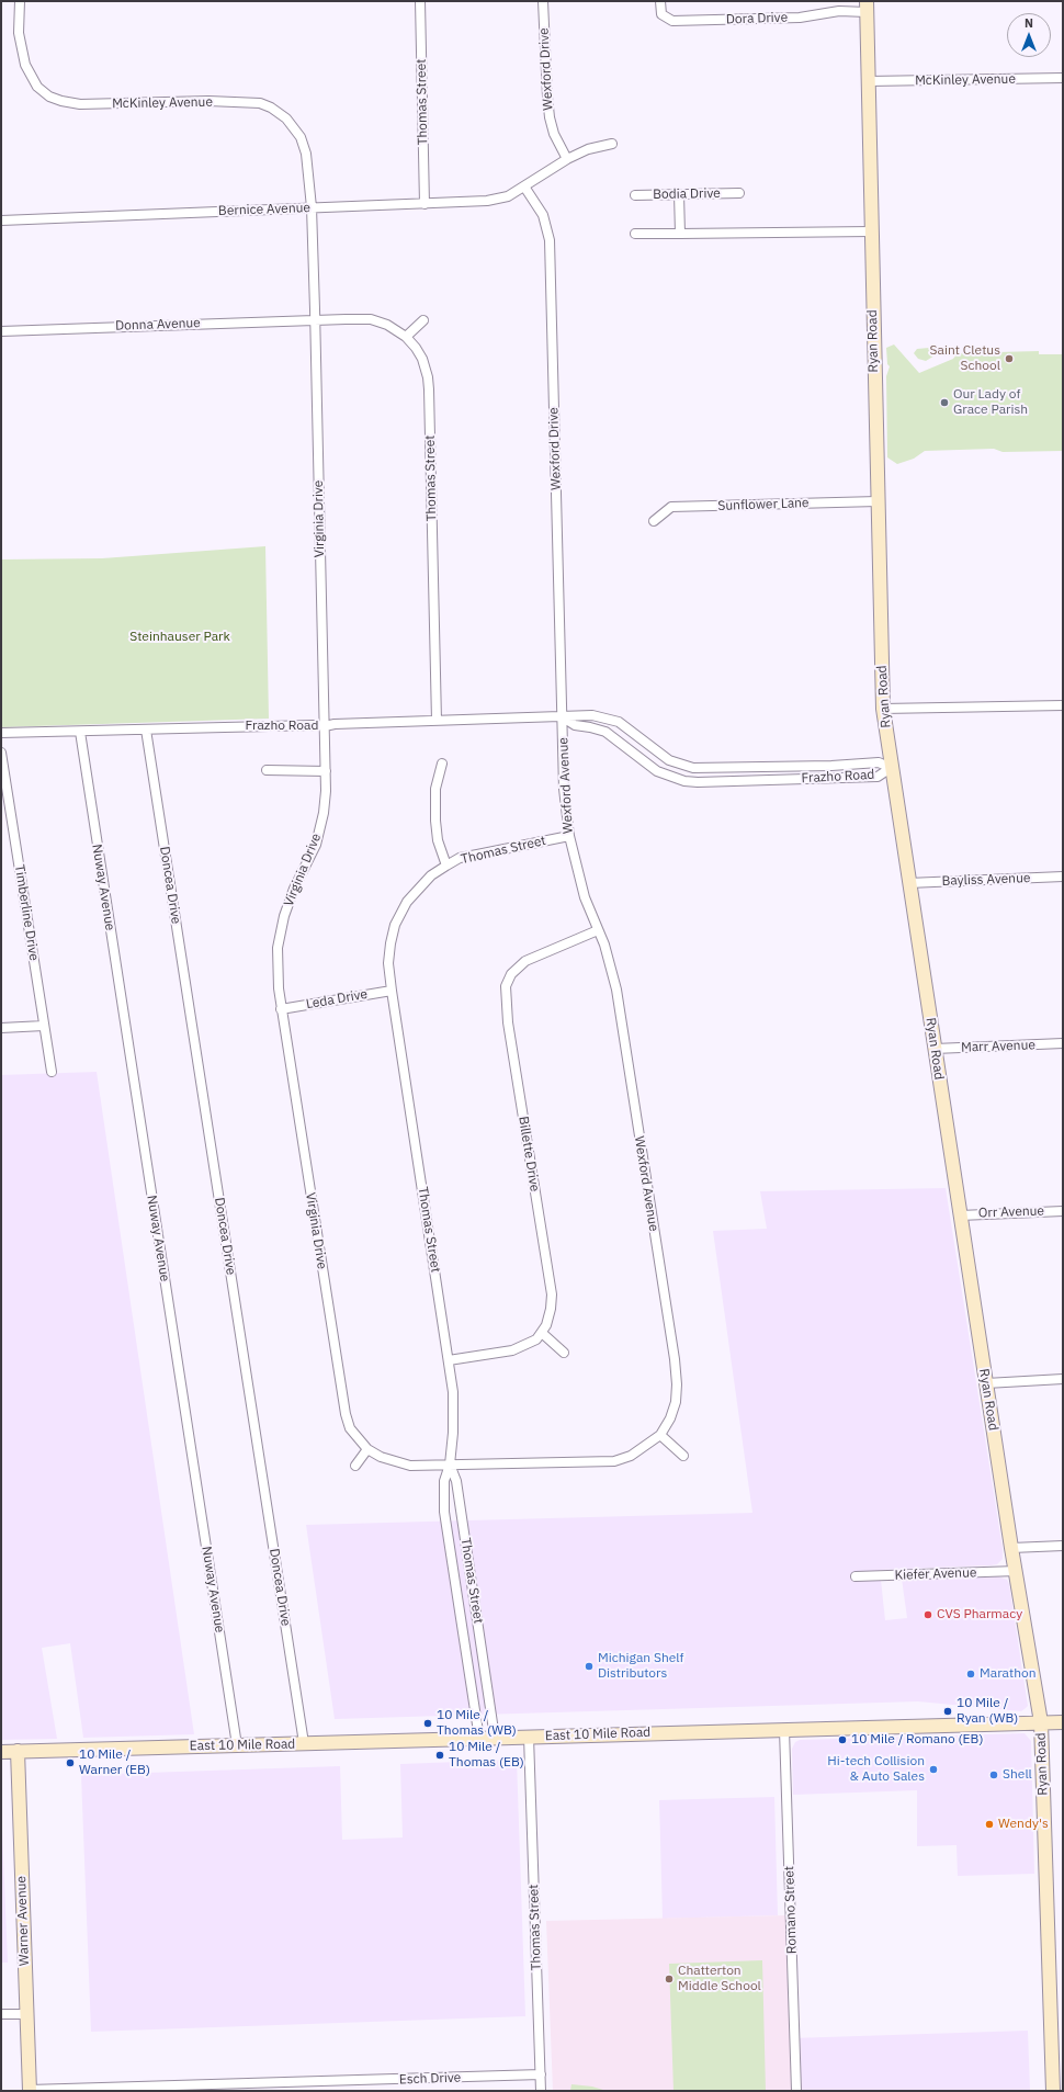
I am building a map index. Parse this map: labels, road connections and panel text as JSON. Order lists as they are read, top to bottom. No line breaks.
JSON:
{"streets":{"main road":["Ryan Road","East 10 Mile Road","Warner Avenue"],"street":["Dora Drive","Wexford Drive","McKinley Avenue","Thomas Street","Bodia Drive","Bernice Avenue","Donna Avenue","Sunflower Lane","Virginia Drive","Frazho Road","Wexford Avenue","Bayliss Avenue","Doncea Drive","Nuway Avenue","Timberline Drive","Leda Drive","Marr Avenue","Billette Drive","Orr Avenue","Kiefer Avenue","Romano Street","Esch Drive"]},"crossings":[["Dora Drive","Ryan Road"],["Wexford Drive","Bernice Avenue"],["Wexford Drive","Frazho Road"],["Wexford Drive","Wexford Avenue"],["McKinley Avenue","Ryan Road"],["McKinley Avenue","Virginia Drive"],["Thomas Street","Bernice Avenue"],["Thomas Street","Donna Avenue"],["Thomas Street","Virginia Drive"],["Thomas Street","Frazho Road"],["Thomas Street","Wexford Avenue"],["Thomas Street","Leda Drive"],["Thomas Street","East 10 Mile Road"],["Thomas Street","Esch Drive"],["Bernice Avenue","Virginia Drive"],["Donna Avenue","Virginia Drive"],["Ryan Road","Sunflower Lane"],["Ryan Road","Frazho Road"],["Ryan Road","Bayliss Avenue"],["Ryan Road","Marr Avenue"],["Ryan Road","Orr Avenue"],["Ryan Road","Kiefer Avenue"],["Ryan Road","East 10 Mile Road"],["Virginia Drive","Frazho Road"],["Virginia Drive","Wexford Avenue"],["Virginia Drive","Leda Drive"],["Frazho Road","Wexford Avenue"],["Frazho Road","Doncea Drive"],["Frazho Road","Nuway Avenue"],["Wexford Avenue","Billette Drive"],["Doncea Drive","East 10 Mile Road"],["Nuway Avenue","East 10 Mile Road"],["East 10 Mile Road","Romano Street"],["East 10 Mile Road","Warner Avenue"],["Warner Avenue","Esch Drive"]],"parks":["Steinhauser Park"],"places":["Saint Cletus School","Our Lady of Grace Parish","CVS Pharmacy","Michigan Shelf Distributors","Marathon","10 Mile / Ryan (WB)","10 Mile / Thomas (WB)","10 Mile / Romano (EB)","10 Mile / Thomas (EB)","10 Mile / Warner (EB)","Hi-tech Collision & Auto Sales","Shell","Wendy's","Chatterton Middle School"],"north":"top"}
